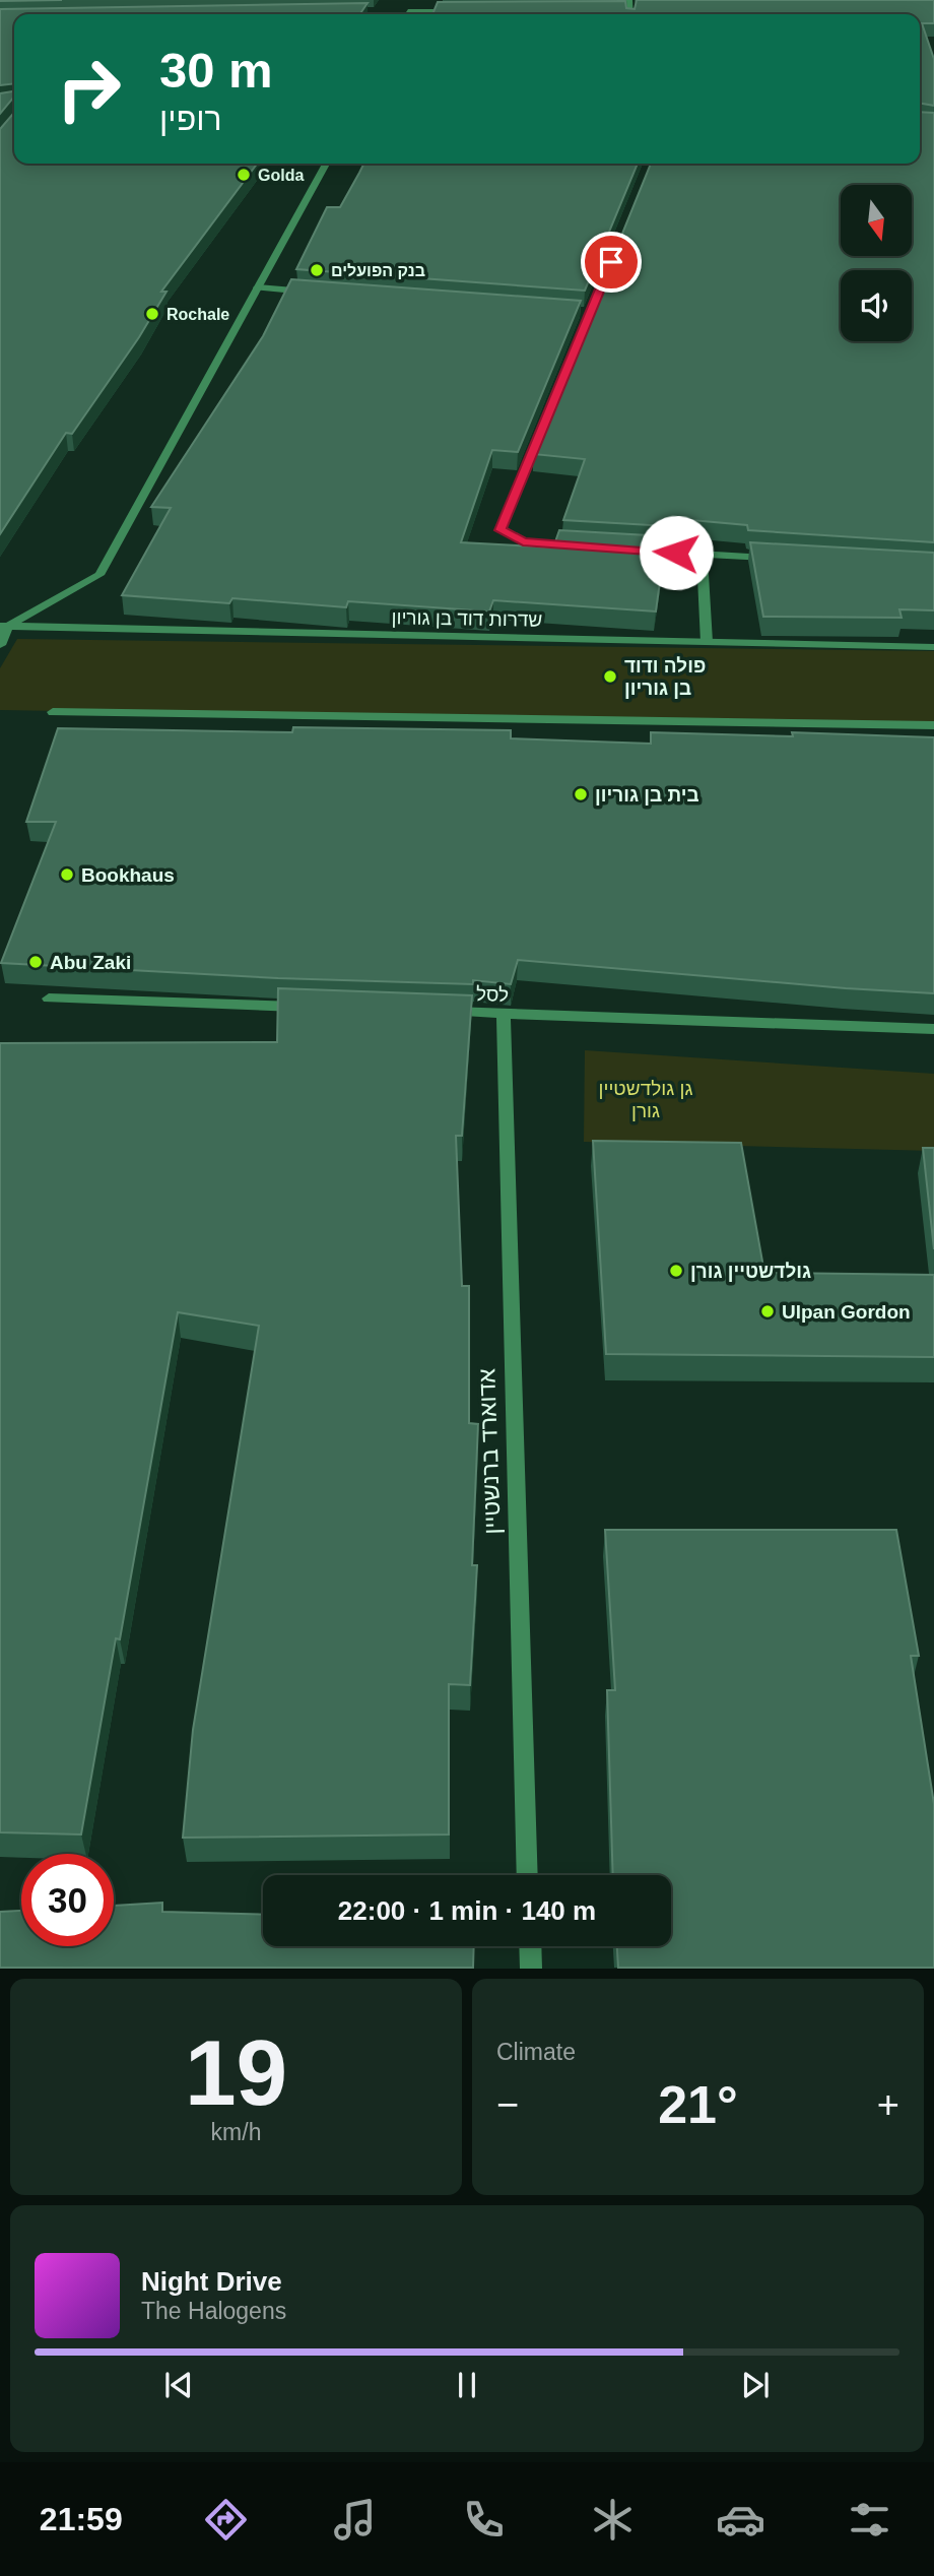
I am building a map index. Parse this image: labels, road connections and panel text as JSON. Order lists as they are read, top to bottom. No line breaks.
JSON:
{"streets":{"street":["שדרות דוד בן גוריון","לסל","אדוארד ברנשטיין"]},"crossings":[["לסל","אדוארד ברנשטיין"]],"parks":["גן גולדשטיין גורן"],"places":["Golda","בנק הפועלים","Rochale","פולה ודוד בן גוריון","בית בן גוריון","Bookhaus","Abu Zaki","גולדשטיין גורן","Ulpan Gordon"],"north":"bottom","page":{"turn":["30 m","רופין"],"limit":"30","trip":"22:00 · 1 min · 140 m","tile":[["19","km/h"],"Climate"],"heat":["−","21°","+"],"song":["Night Drive","The Halogens"],"tabs":"21:59"}}
